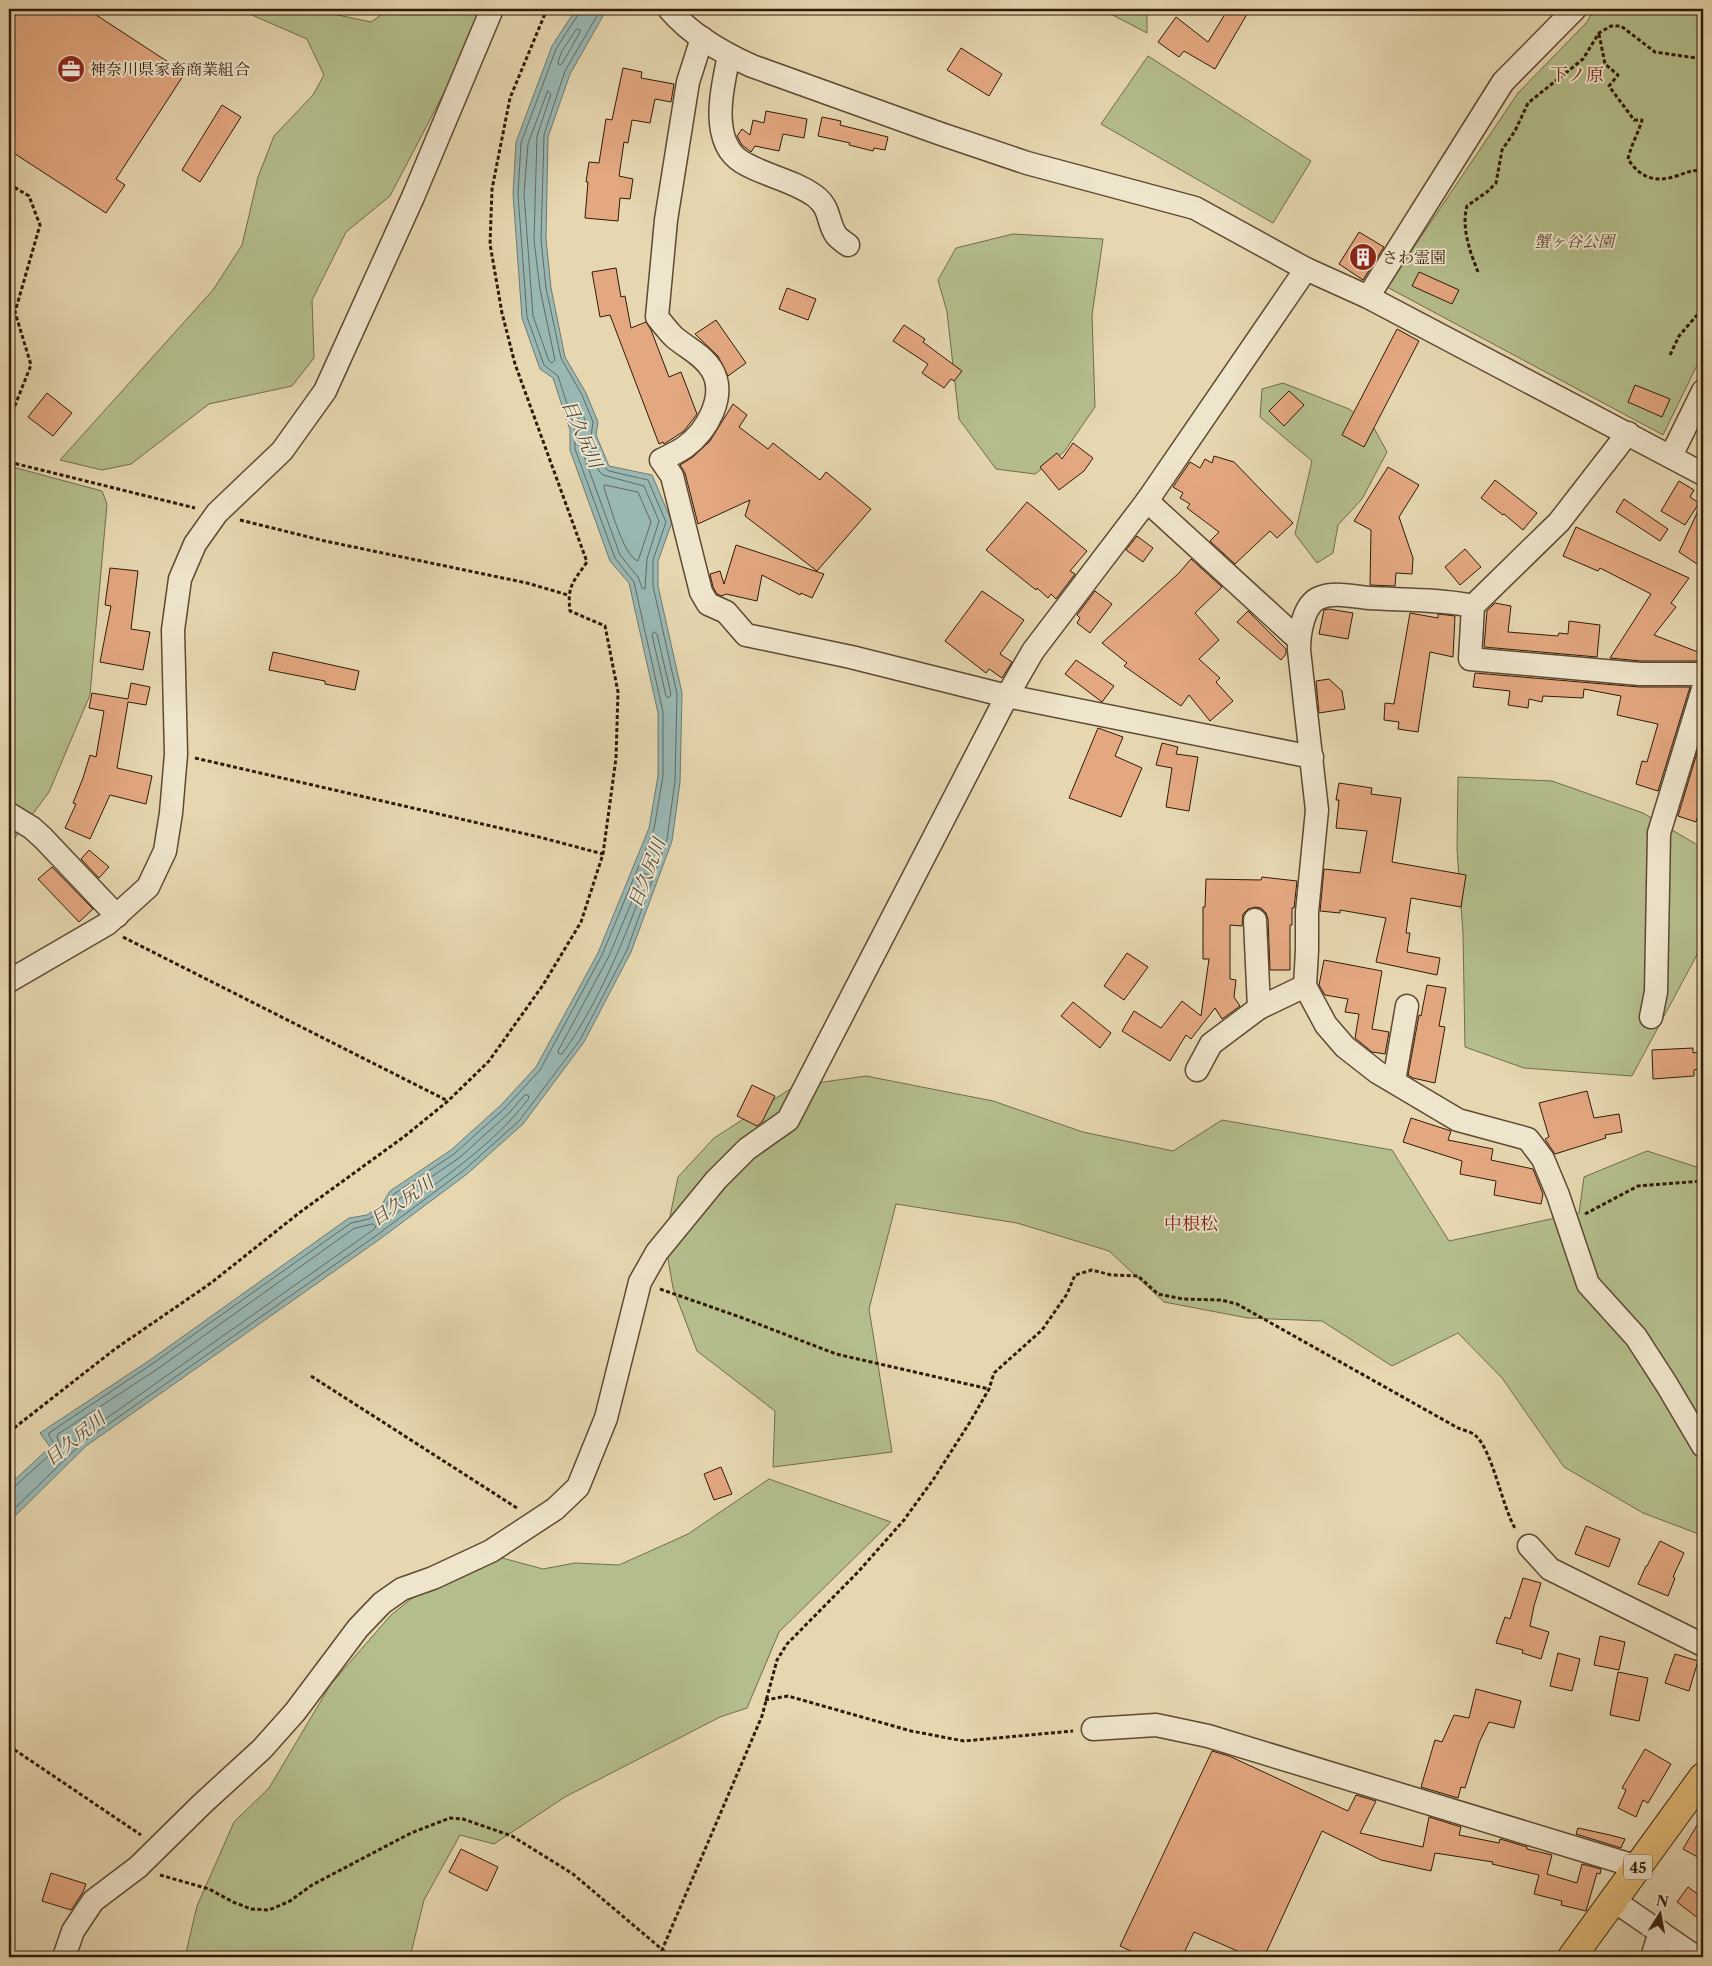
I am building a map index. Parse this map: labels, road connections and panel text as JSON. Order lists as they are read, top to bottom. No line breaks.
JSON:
{"streets":{"main road":["45"]},"districts":["下ノ原","中根松"],"water":["目久尻川"],"parks":["蟹ヶ谷公園"],"places":{"office":["神奈川県家畜商業組合"],"building":["さわ霊園"]},"north":"top"}
